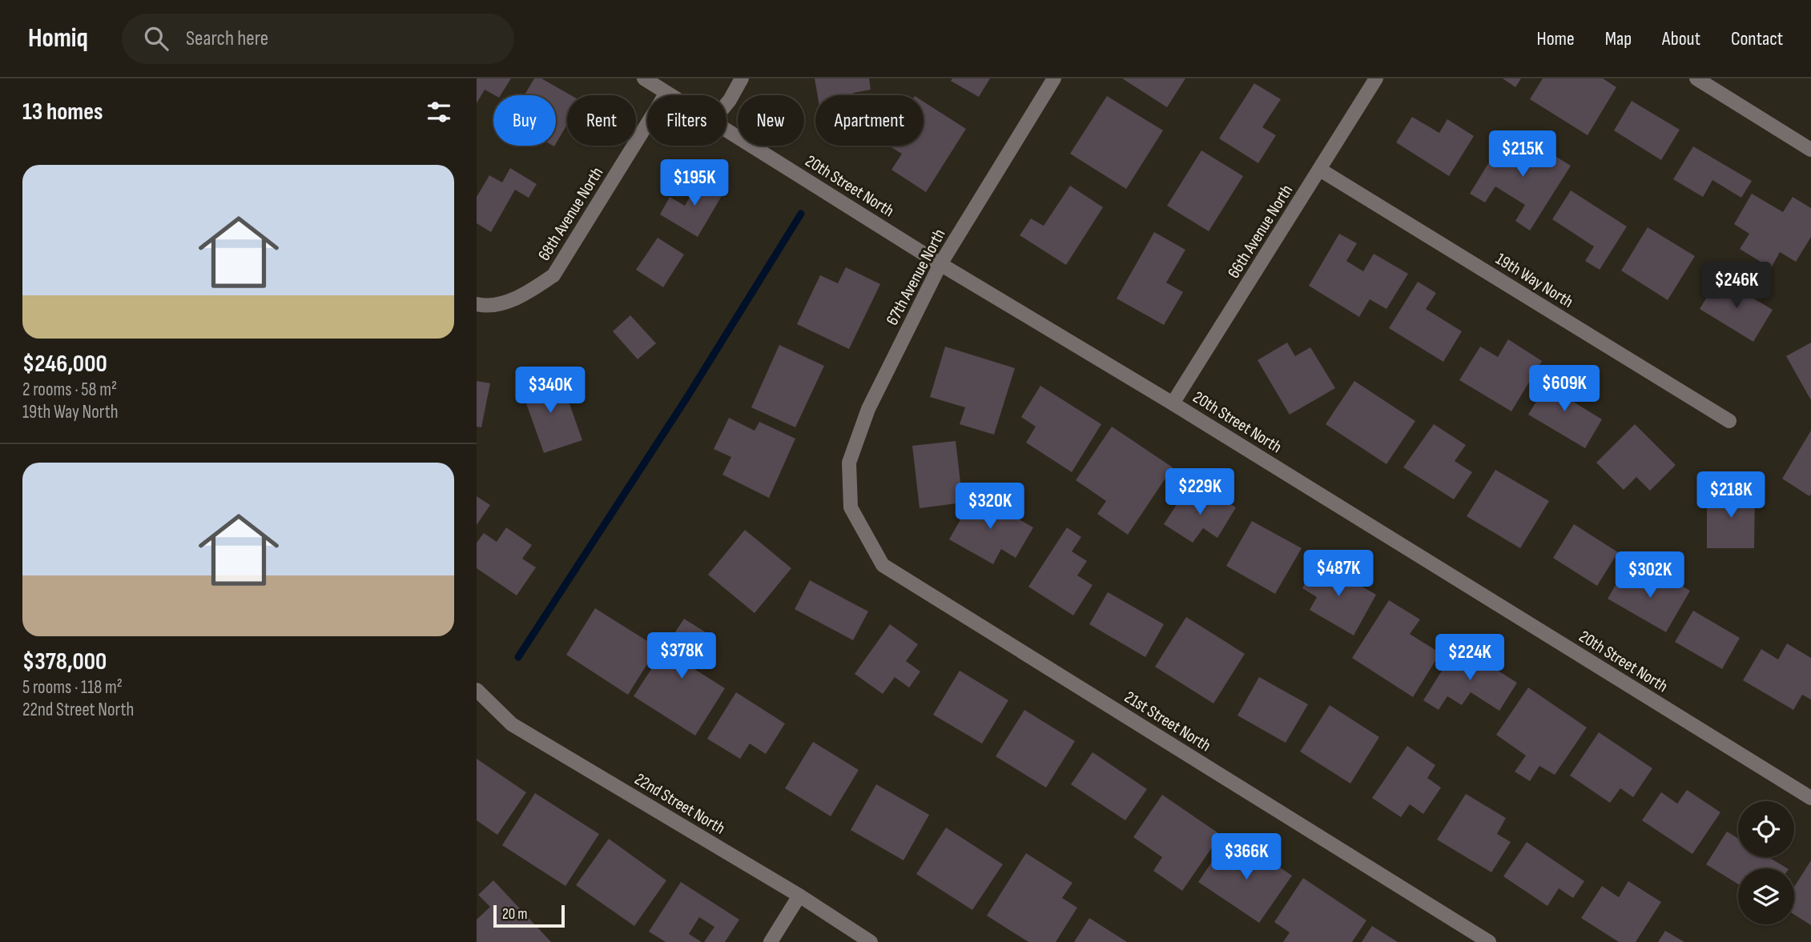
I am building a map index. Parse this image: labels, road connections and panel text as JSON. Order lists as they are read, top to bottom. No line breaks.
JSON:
{"streets":{"street":["20th Street North","68th Avenue North","66th Avenue North","67th Avenue North","19th Way North","21st Street North","22nd Street North"]},"crossings":[["20th Street North","68th Avenue North"],["20th Street North","66th Avenue North"],["20th Street North","67th Avenue North"],["66th Avenue North","19th Way North"],["67th Avenue North","21st Street North"]],"scale_bar":"20 m","page":{"header":"Homiq","search":"Search here","nav":["Home","Map","About","Contact"],"heading":"13 homes","chip":["Buy","Rent","Filters","New","Apartment"],"price":["$215K","$195K","$246K","$609K","$340K","$229K","$218K","$320K","$487K","$302K","$378K","$224K","$366K"],"list":[{"name":"$246,000","note":"2 rooms · 58 m² · 19th Way North"},{"name":"$378,000","note":"5 rooms · 118 m² · 22nd Street North"}],"scale":"20 m"}}
